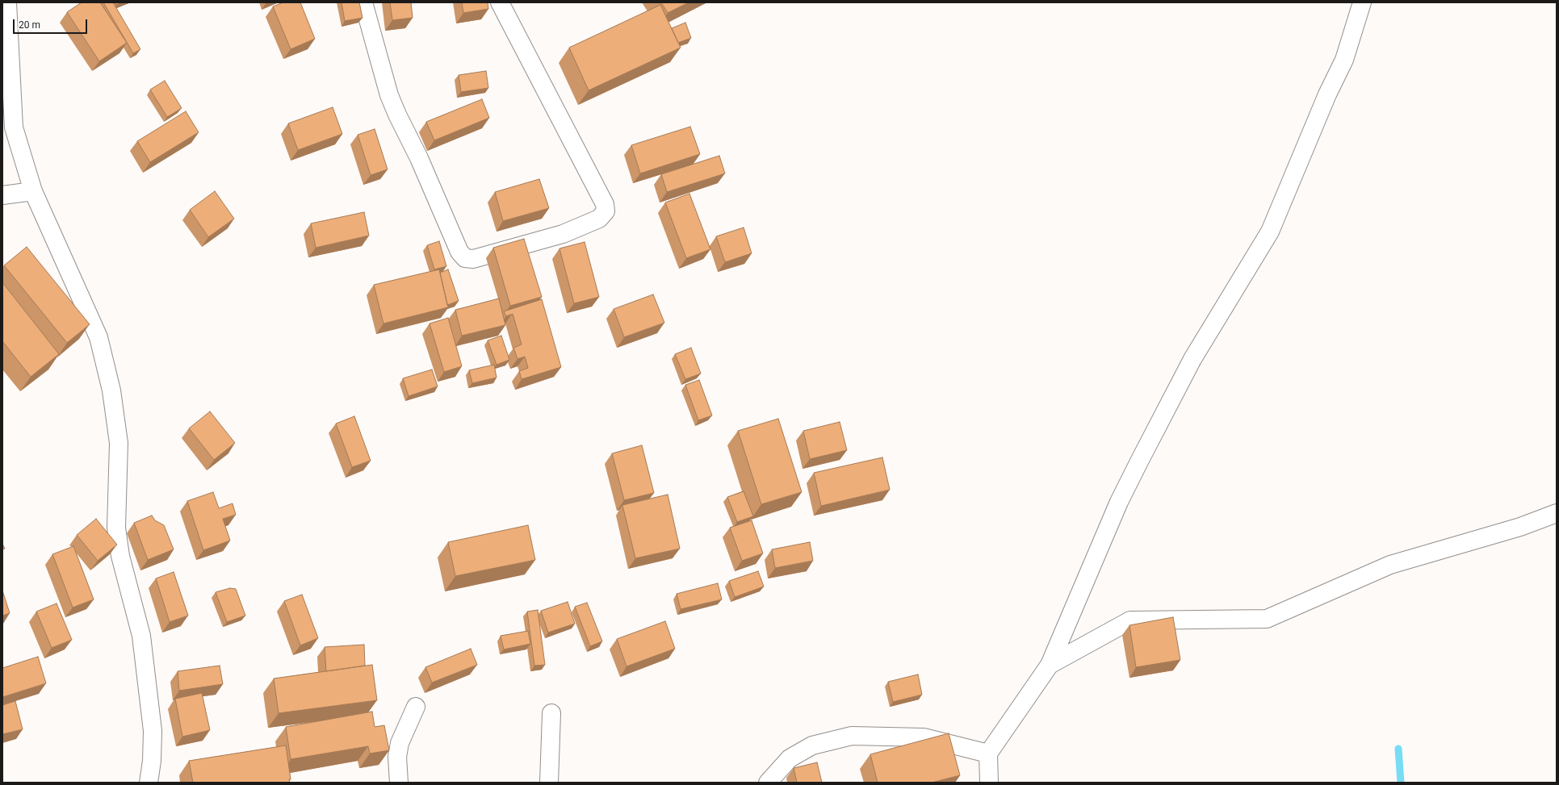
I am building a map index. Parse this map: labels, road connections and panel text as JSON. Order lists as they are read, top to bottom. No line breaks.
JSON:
{"scale_bar":"20 m"}
